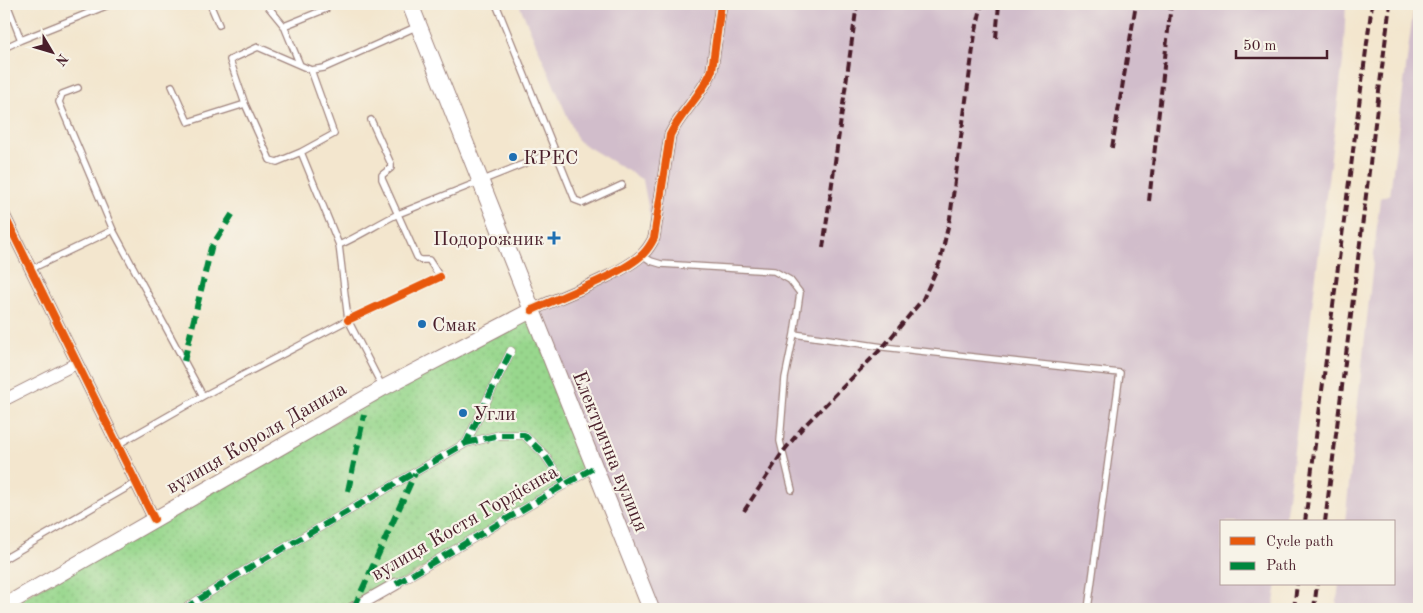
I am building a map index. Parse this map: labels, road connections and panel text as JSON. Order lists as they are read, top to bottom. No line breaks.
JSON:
{"streets":{"main road":["вулиця Короля Данила","Електрична вулиця"],"street":["вулиця Костя Гордієнка"]},"crossings":[["вулиця Короля Данила","Електрична вулиця"],["Електрична вулиця","вулиця Костя Гордієнка"]],"places":{"other":["КРЕС","Смак","Угли"],"health":["Подорожник"]},"legend":["Cycle path","Path"],"scale_bar":"50 m","north":"bottom right"}
